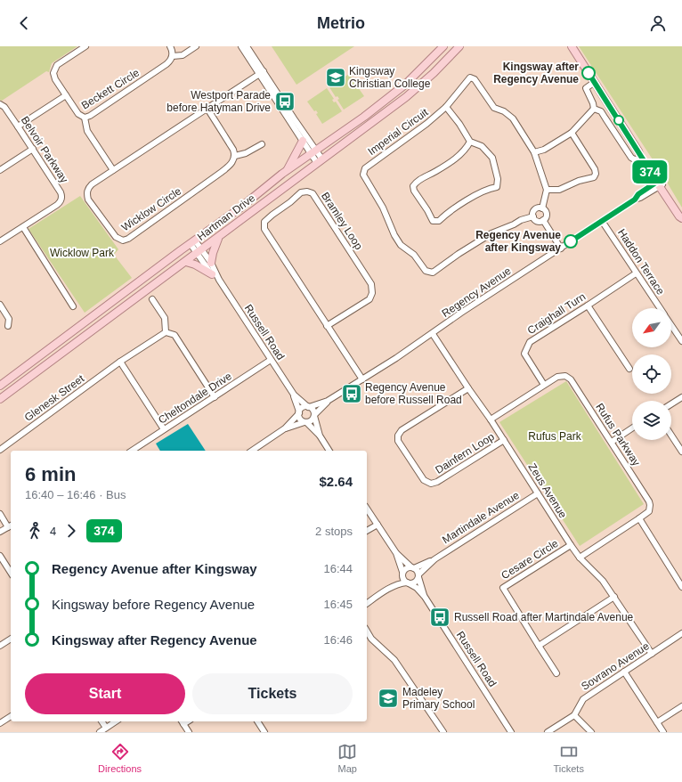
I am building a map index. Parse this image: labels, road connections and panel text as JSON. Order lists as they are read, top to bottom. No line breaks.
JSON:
{"streets":{"main road":["Hartman Drive"],"street":["Beckett Circle","Imperial Circuit","Belvoir Parkway","Wicklow Circle","Bramley Loop","Haddon Terrace","Regency Avenue","Craighall Turn","Russell Road","Glenesk Street","Cheltondale Drive","Rufus Parkway","Dainfern Loop","Zeus Avenue","Martindale Avenue","Cesare Circle","Sovrano Avenue"]},"crossings":[["Hartman Drive","Russell Road"],["Bramley Loop","Regency Avenue"],["Haddon Terrace","Regency Avenue"],["Haddon Terrace","Craighall Turn"],["Regency Avenue","Russell Road"],["Regency Avenue","Zeus Avenue"],["Craighall Turn","Rufus Parkway"],["Russell Road","Cheltondale Drive"],["Russell Road","Martindale Avenue"],["Rufus Parkway","Zeus Avenue"],["Dainfern Loop","Zeus Avenue"],["Zeus Avenue","Martindale Avenue"],["Zeus Avenue","Cesare Circle"],["Zeus Avenue","Sovrano Avenue"]],"parks":["Wicklow Park","Rufus Park"],"places":{"other":["Kingsway after Regency Avenue","Regency Avenue after Kingsway"],"school or university":["Kingsway Christian College","Madeley Primary School"],"bus stop":["Westport Parade before Hatyman Drive","Regency Avenue before Russell Road","Russell Road after Martindale Avenue"]},"lines":["bus line 374"],"north":"bottom left","page":{"header":"Metrio","on_map":"374","heading":["6 min","16:40 – 16:46 · Bus","$2.64"],"legs":["4","374","2 stops"],"list":[{"name":"Regency Avenue after Kingsway","value":"16:44"},{"name":"Kingsway before Regency Avenue","value":"16:45"},{"name":"Kingsway after Regency Avenue","value":"16:46"}],"buttons":["Start","Tickets"],"tabs":["Directions","Map","Tickets"]}}
